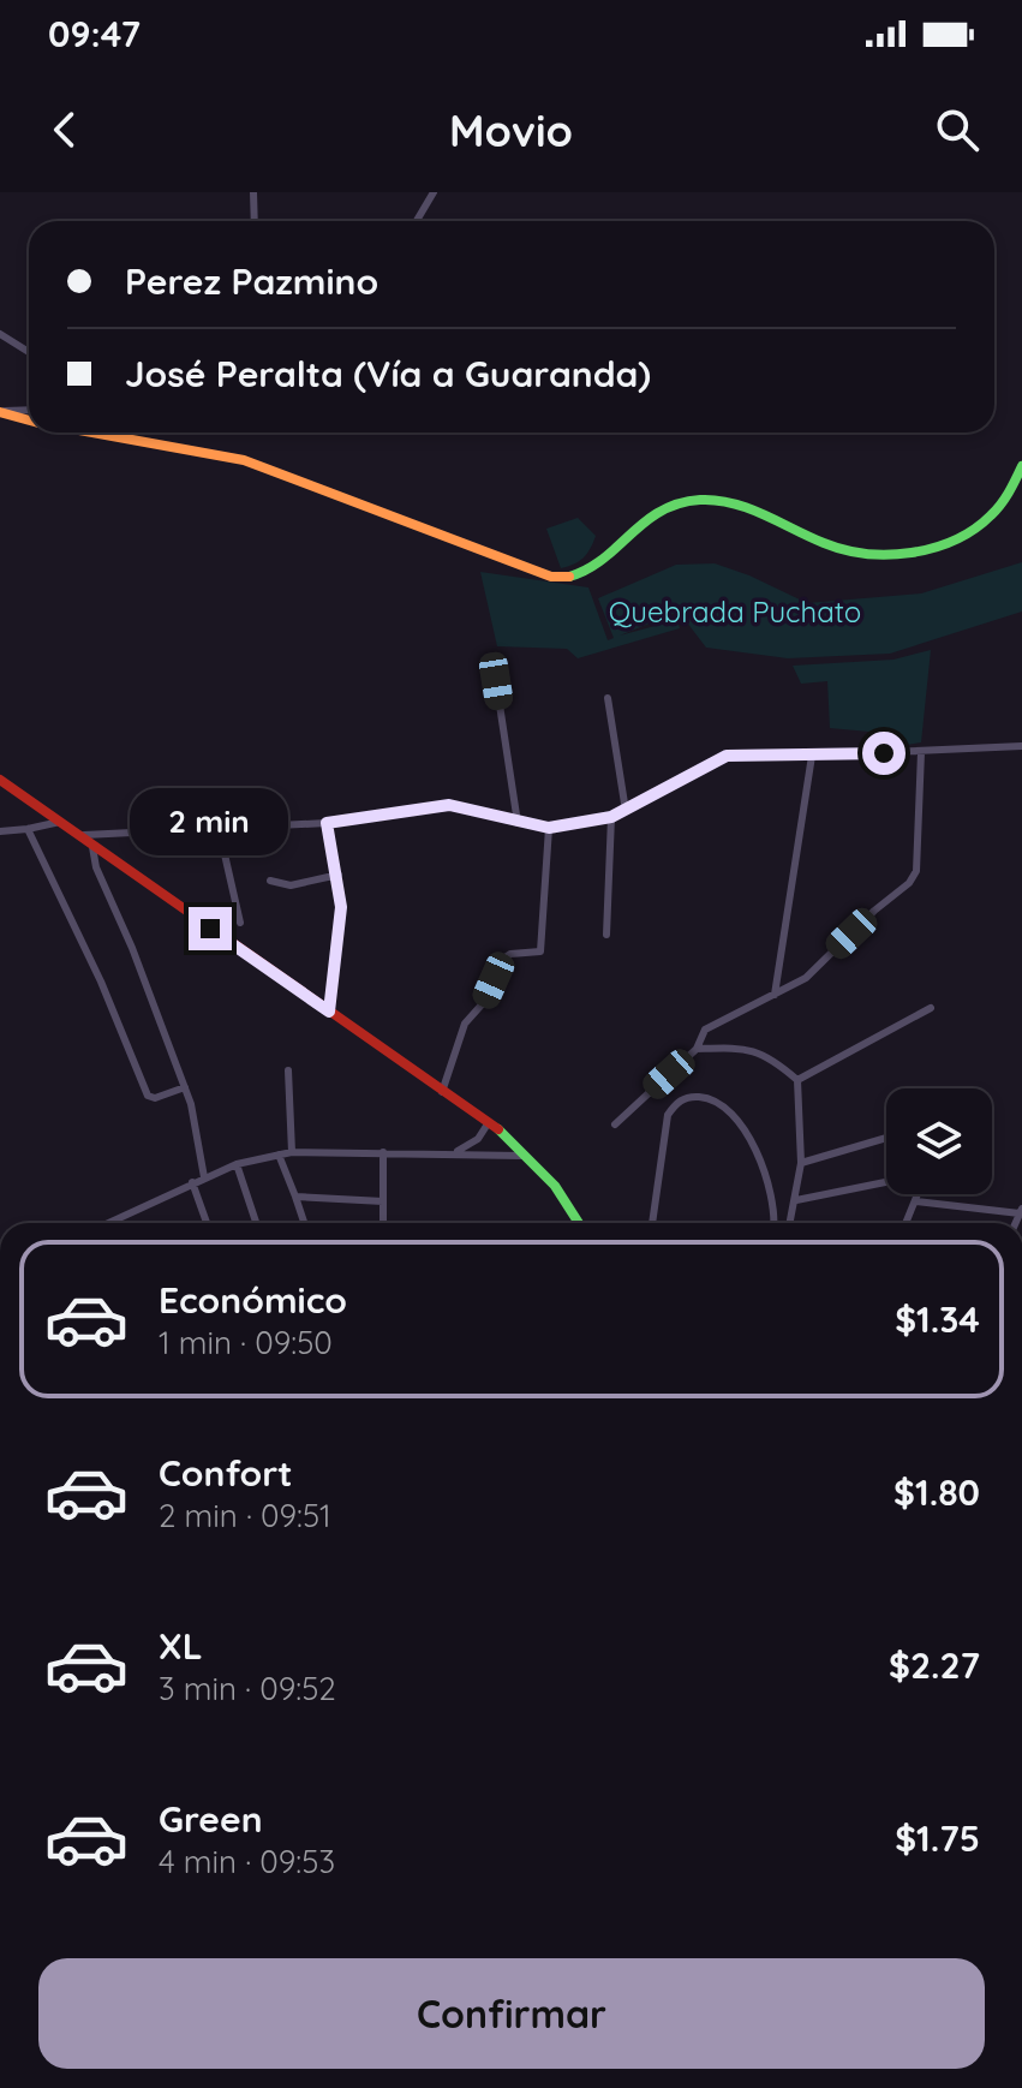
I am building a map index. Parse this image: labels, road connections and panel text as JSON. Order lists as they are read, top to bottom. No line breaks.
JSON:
{"parks":["Quebrada Puchato"],"page":{"status":"09:47","header":"Movio","banner":["Perez Pazmino","José Peralta (Vía a Guaranda)"],"bubble":"2 min","list":[{"name":"Económico","note":"1 min · 09:50","value":"$1.34"},{"name":"Confort","note":"2 min · 09:51","value":"$1.80"},{"name":"XL","note":"3 min · 09:52","value":"$2.27"},{"name":"Green","note":"4 min · 09:53","value":"$1.75"}],"buttons":"Confirmar"}}
